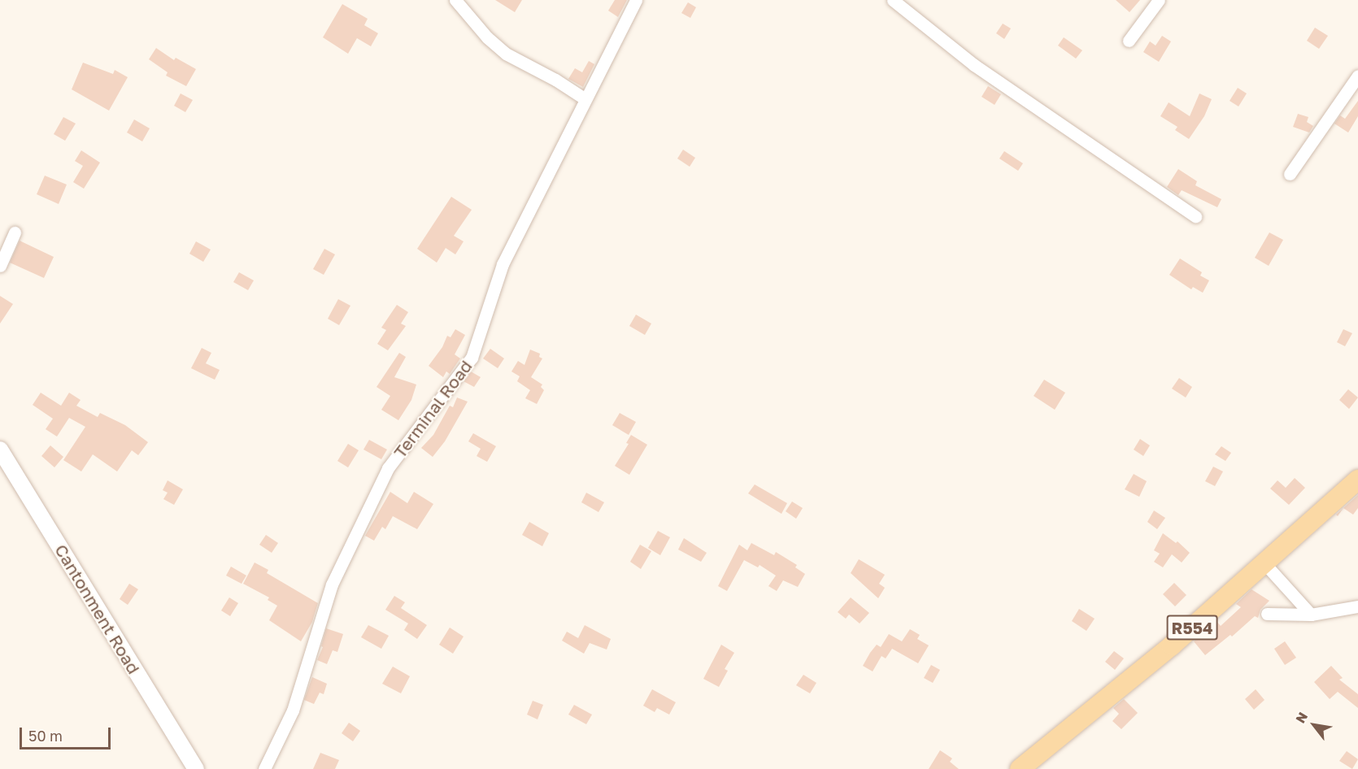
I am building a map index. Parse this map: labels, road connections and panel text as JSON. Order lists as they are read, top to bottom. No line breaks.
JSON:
{"streets":{"main road":["R554"],"street":["Terminal Road","Cantonment Road"]},"scale_bar":"50 m","north":"top left"}
